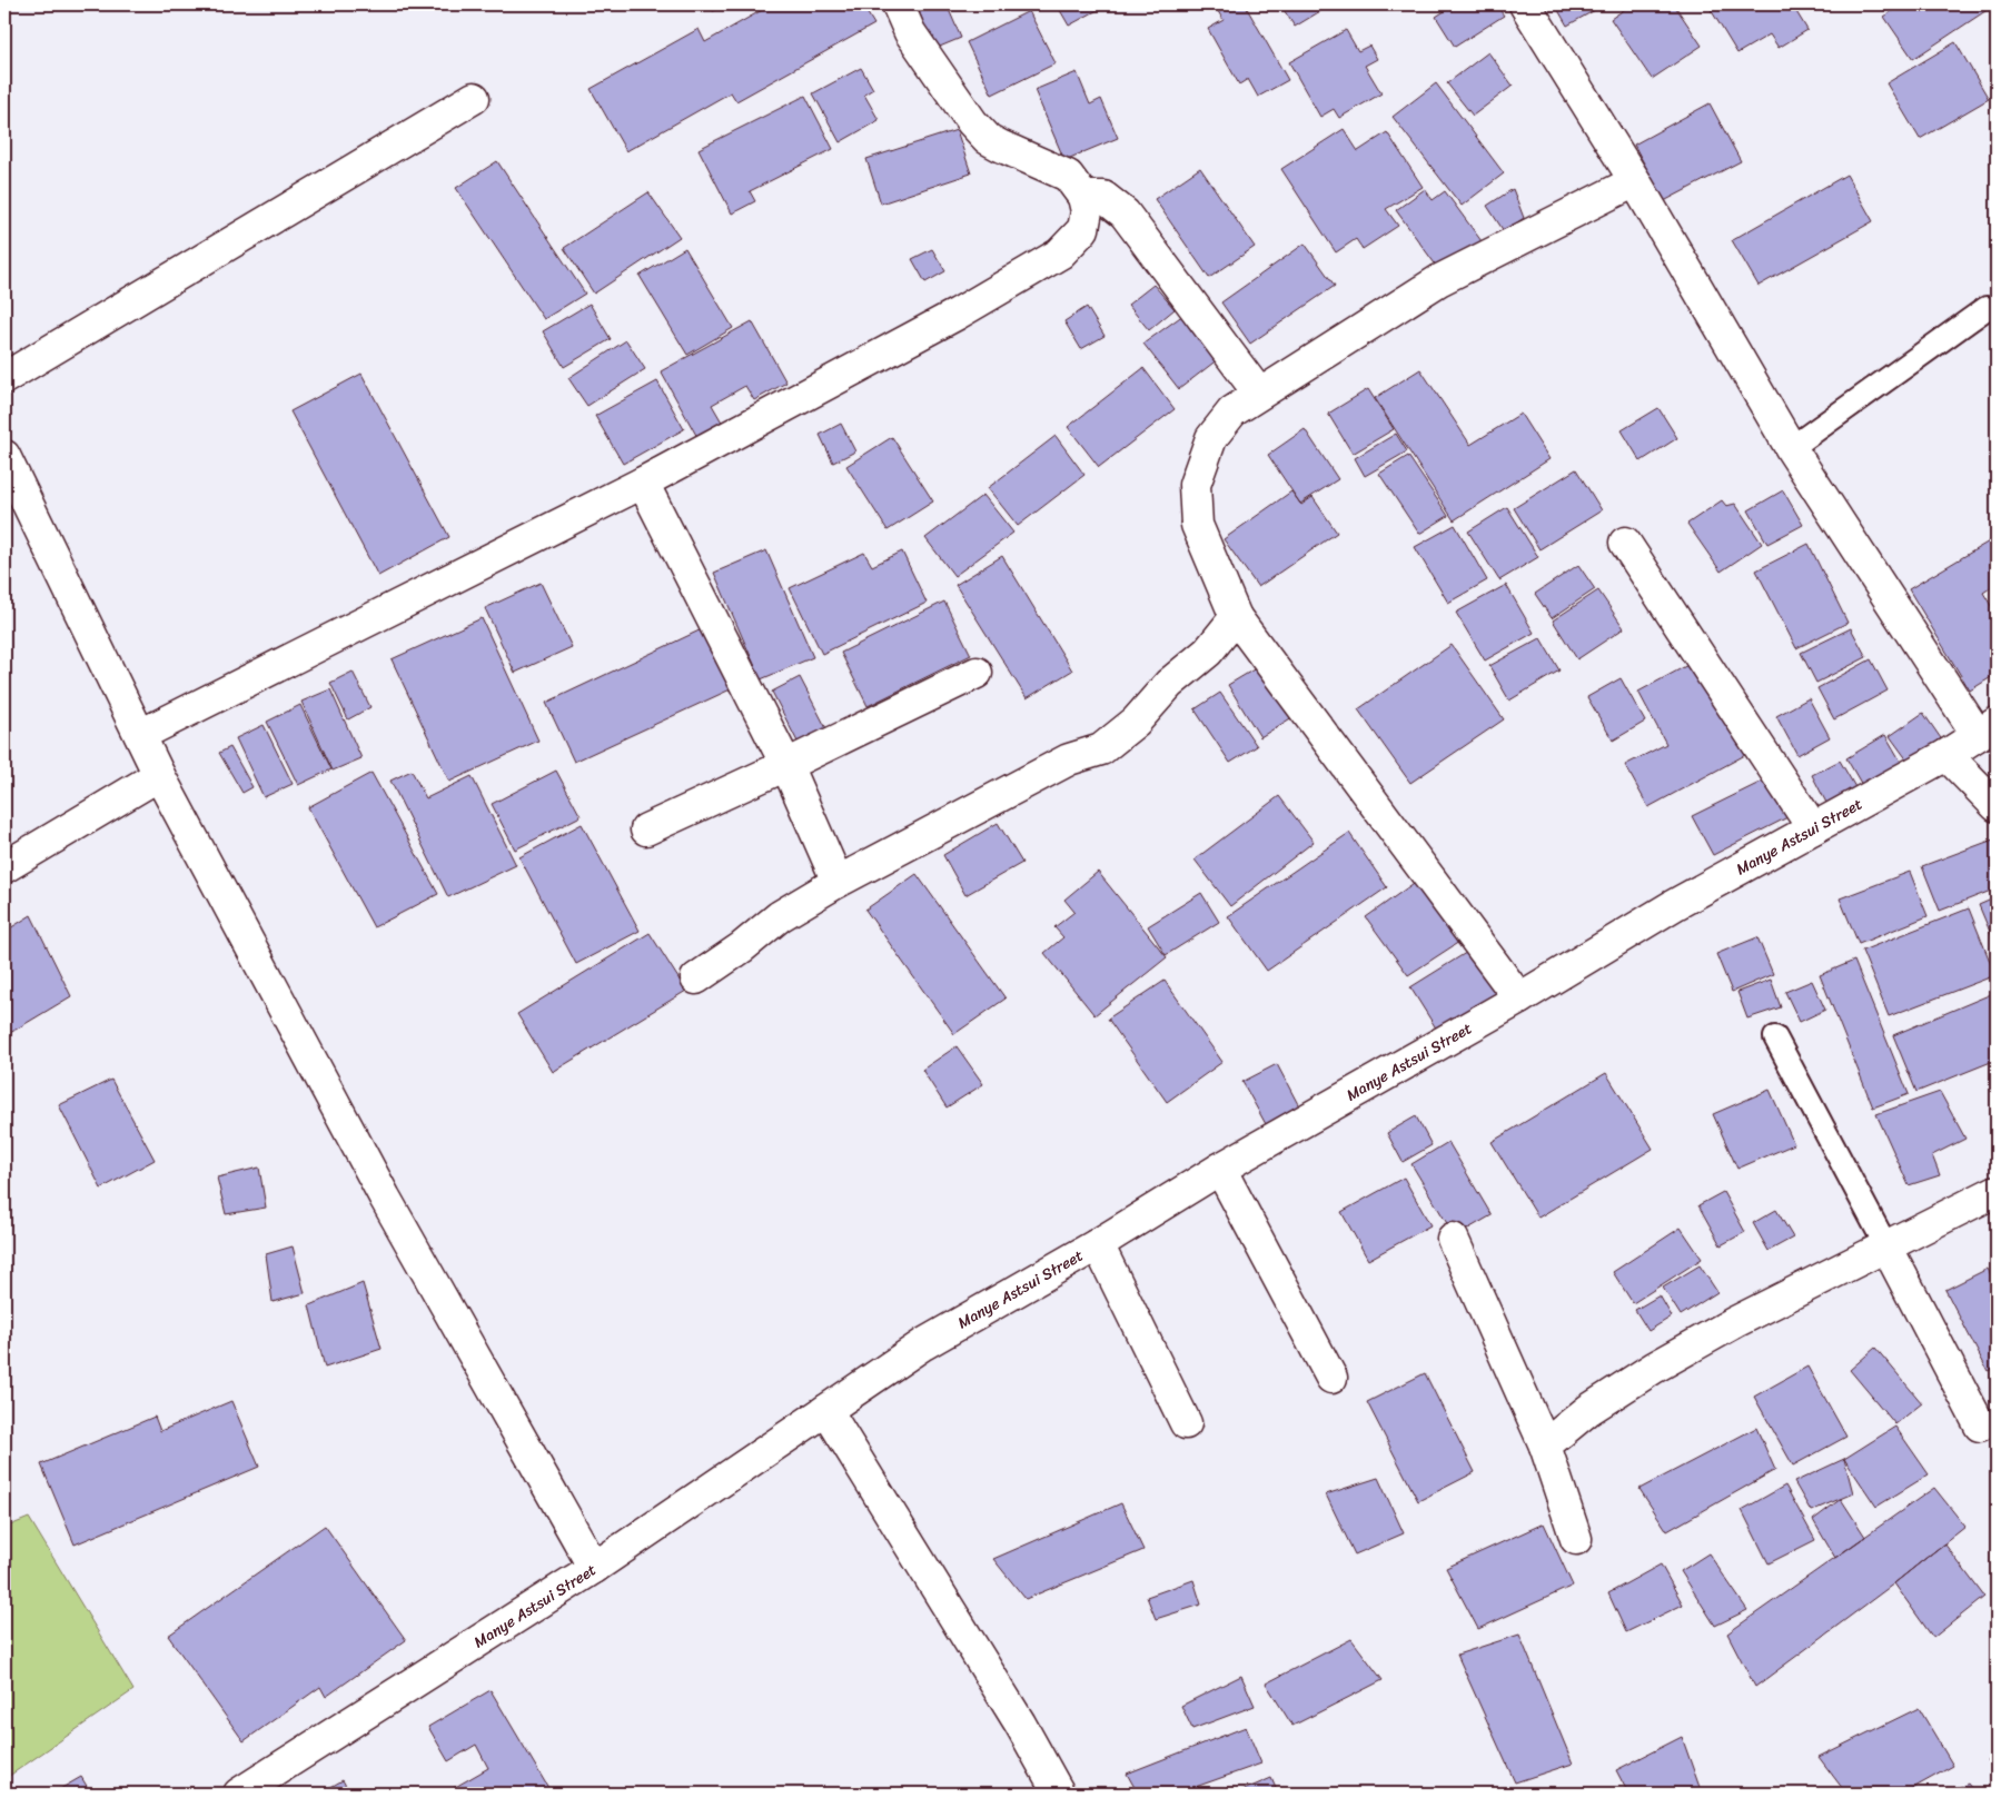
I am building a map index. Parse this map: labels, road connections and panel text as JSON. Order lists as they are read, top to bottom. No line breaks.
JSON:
{"streets":{"street":["Manye Astsui Street"]}}
